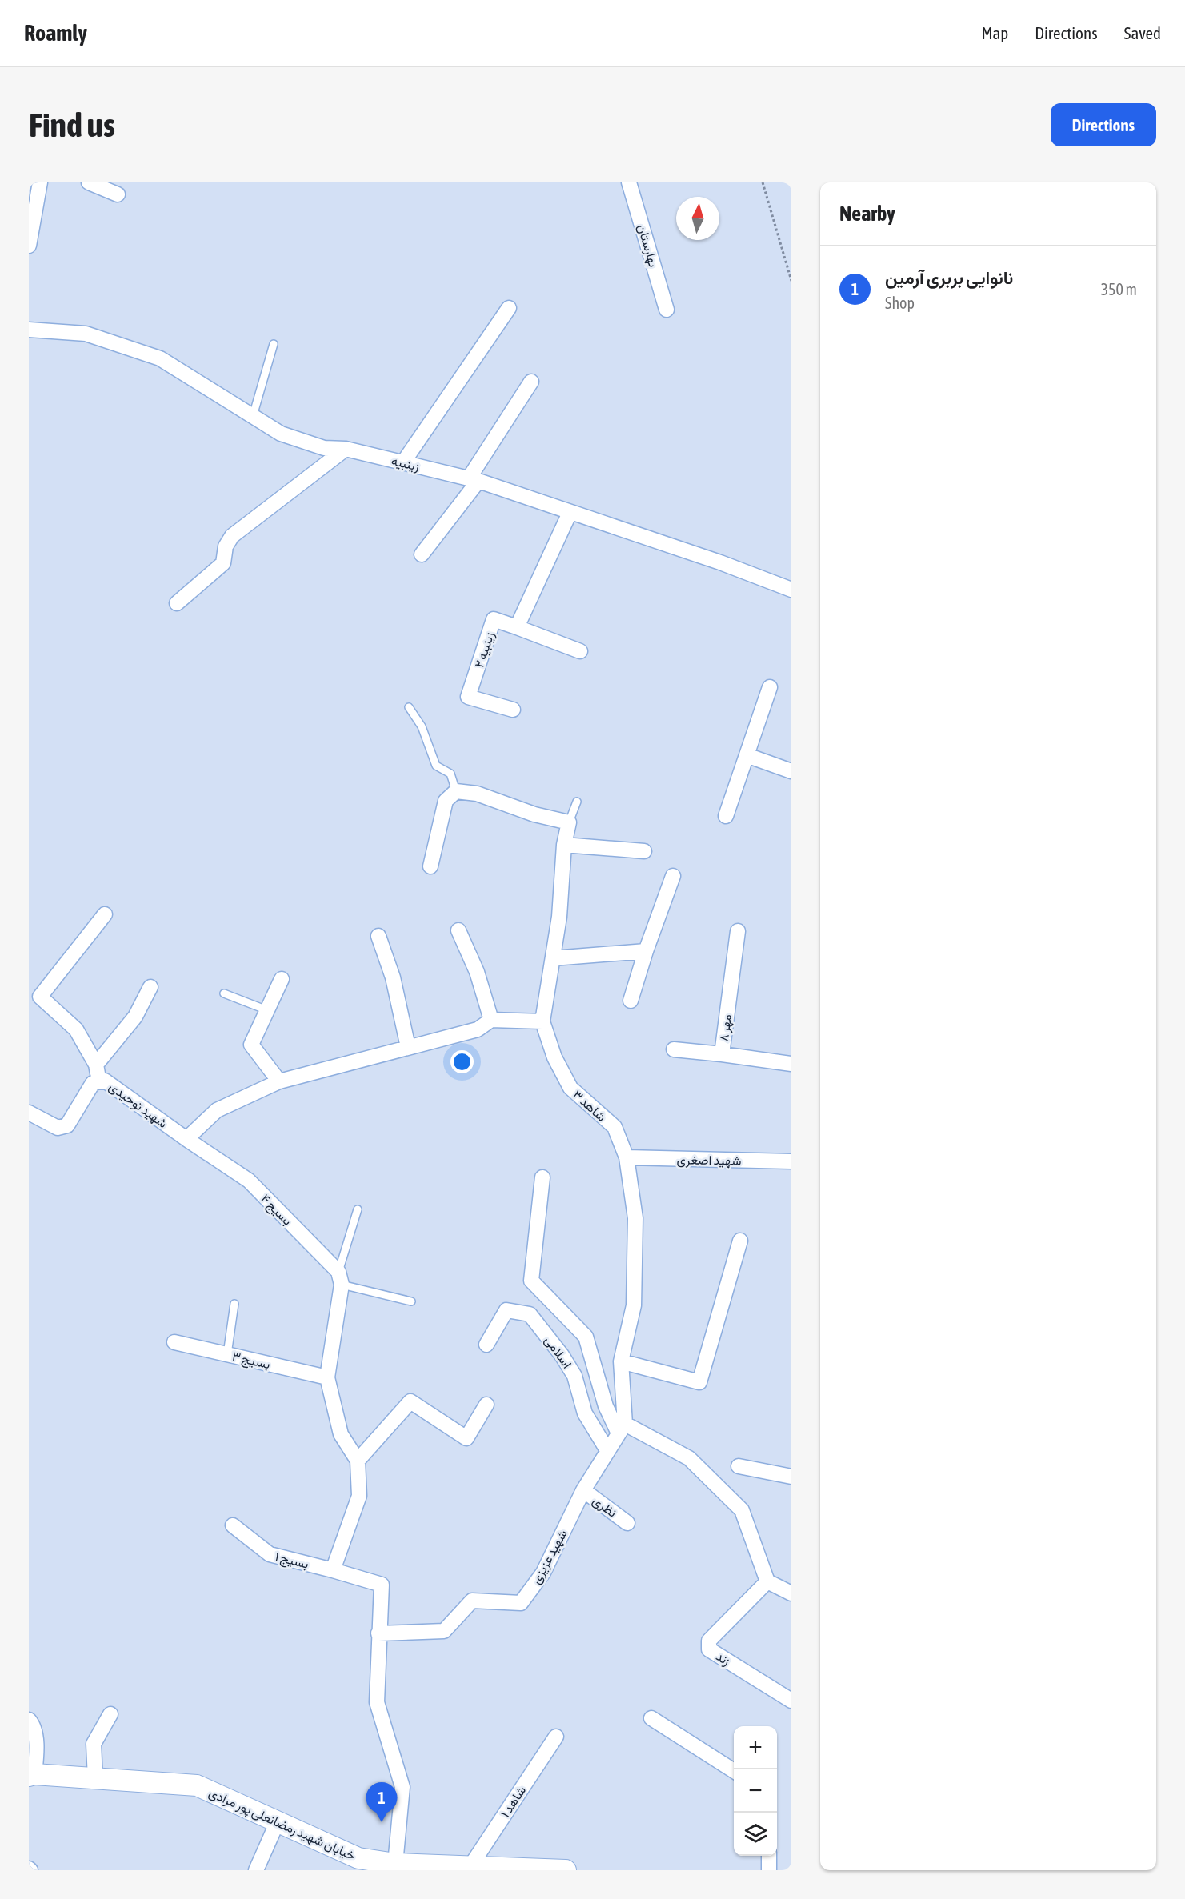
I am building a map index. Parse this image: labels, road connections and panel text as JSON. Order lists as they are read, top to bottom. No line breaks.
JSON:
{"streets":{"street":["بهارستان","زینبیه","زینبیه ۲","مهر ۸","شهید توحیدی","شاهد ۳","شهید اصغری","بسیج ۴","اسلامی","بسیج ۳","نظری","شهید عزیزی","بسیج ۱","زند","شاهد ۱","خیابان شهید رمضانعلی پور مرادی"]},"crossings":[["شهید توحیدی","بسیج ۴"],["شاهد ۳","شهید اصغری"],["شاهد ۳","شهید عزیزی"],["اسلامی","شهید عزیزی"],["نظری","شهید عزیزی"],["شاهد ۱","خیابان شهید رمضانعلی پور مرادی"]],"north":"top","page":{"header":"Roamly","nav":["Map","Directions","Saved"],"buttons":"Directions","title":"Find us","heading":"Nearby","list":[{"mark":"1","name":"نانوایی بربری آرمین","note":"Shop","value":"350 m"}],"map_buttons":["+","−"],"pins":"1"}}
